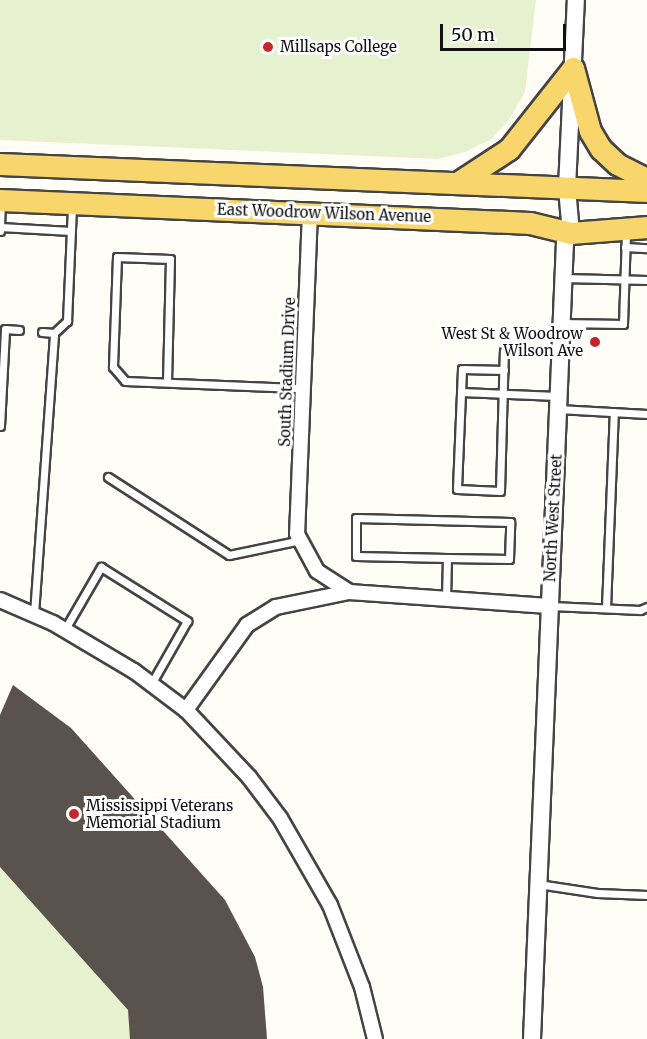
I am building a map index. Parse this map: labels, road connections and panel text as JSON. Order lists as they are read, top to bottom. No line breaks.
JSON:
{"streets":{"main road":["East Woodrow Wilson Avenue"],"street":["South Stadium Drive","North West Street"]},"crossings":[["East Woodrow Wilson Avenue","South Stadium Drive"],["East Woodrow Wilson Avenue","North West Street"]],"places":["Millsaps College","West St & Woodrow Wilson Ave","Mississippi Veterans Memorial Stadium"],"scale_bar":"50 m"}
